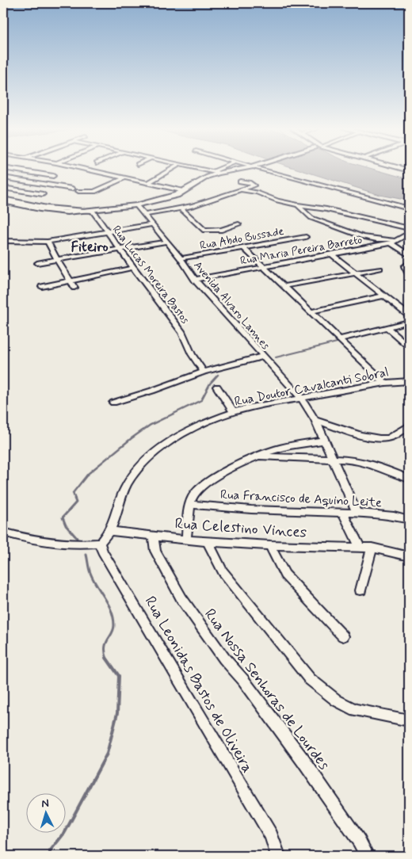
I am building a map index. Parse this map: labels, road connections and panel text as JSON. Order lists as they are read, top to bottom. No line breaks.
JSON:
{"streets":{"street":["Rua Abdo Bussade","Rua Maria Pereira Barreto","Rua Lucas Moreira Bastos","Avenida Alvaro Lannes","Rua Doutor Cavalcanti Sobral","Rua Francisco de Aquino Leite","Rua Celestino Vinces","Rua Leonidas Bastos de Oliveira","Rua Nossa Senhoras de Lourdes"]},"crossings":[["Rua Abdo Bussade","Avenida Alvaro Lannes"],["Rua Maria Pereira Barreto","Avenida Alvaro Lannes"],["Avenida Alvaro Lannes","Rua Doutor Cavalcanti Sobral"],["Avenida Alvaro Lannes","Rua Francisco de Aquino Leite"],["Rua Doutor Cavalcanti Sobral","Rua Celestino Vinces"],["Rua Celestino Vinces","Rua Nossa Senhoras de Lourdes"]],"districts":["Fiteiro"],"north":"top"}
